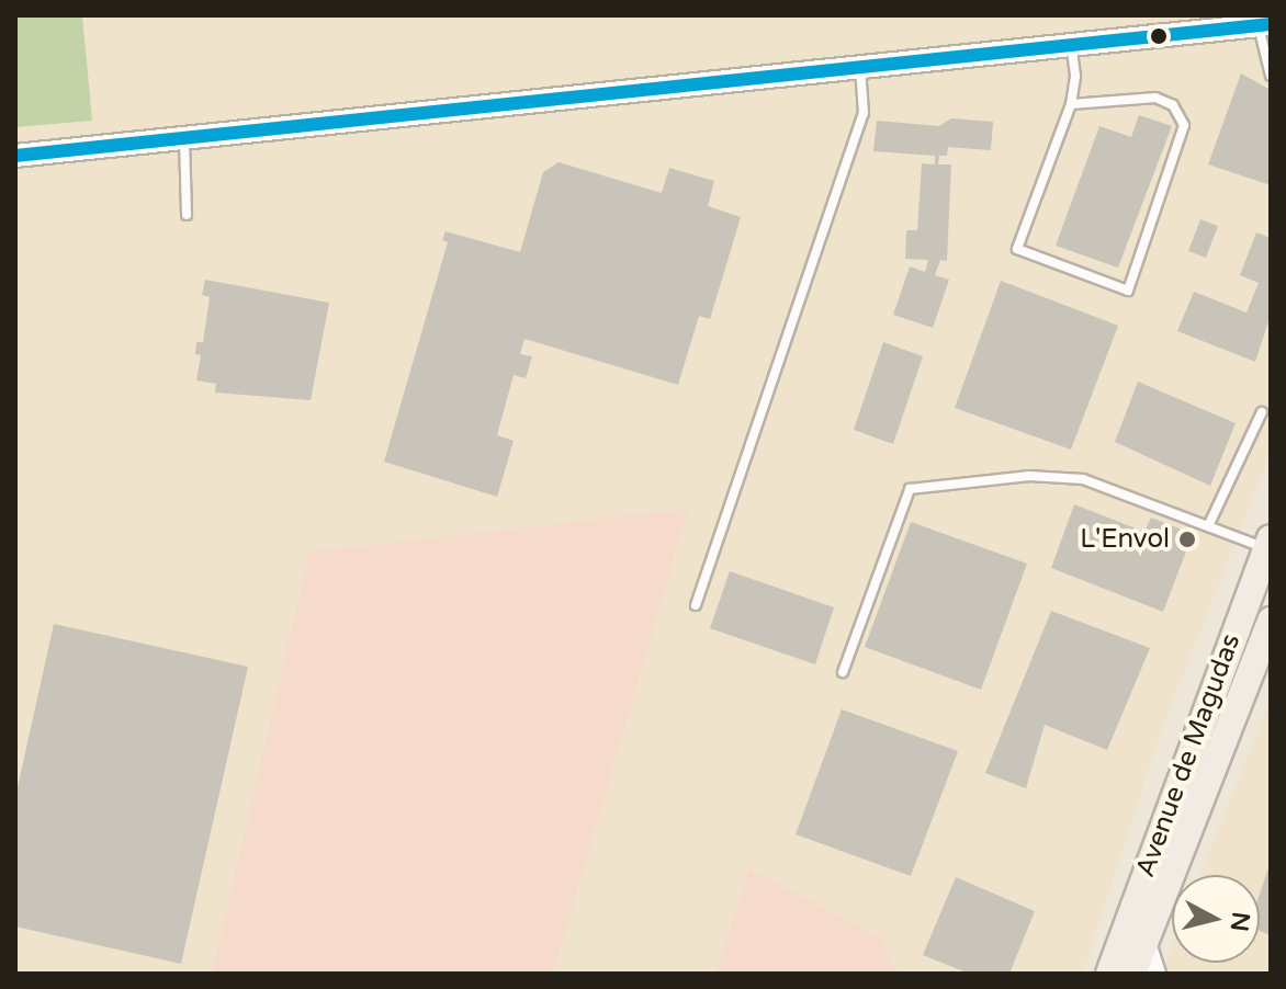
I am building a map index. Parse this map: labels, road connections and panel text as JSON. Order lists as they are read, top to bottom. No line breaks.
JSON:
{"streets":{"main road":["Avenue de Magudas"]},"places":["L'Envol"],"north":"right"}
